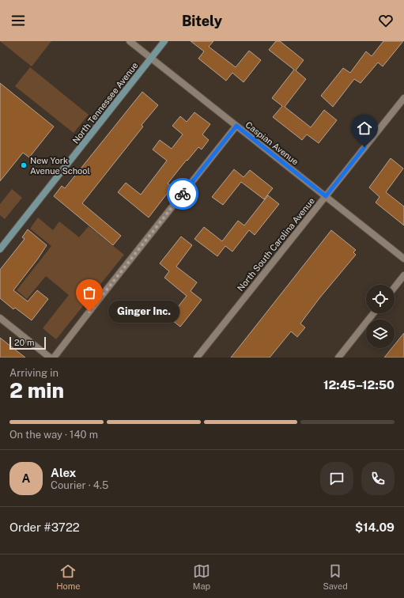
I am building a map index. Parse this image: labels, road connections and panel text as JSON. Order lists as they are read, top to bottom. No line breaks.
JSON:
{"streets":{"street":["North Tennessee Avenue","Caspian Avenue","North South Carolina Avenue"]},"crossings":[["North Tennessee Avenue","Caspian Avenue"],["Caspian Avenue","North South Carolina Avenue"]],"places":["New York Avenue School","Ginger Inc."],"scale_bar":"20 m","page":{"header":"Bitely","bubble":"Ginger Inc.","scale":"20 m","heading":["2 min","Arriving in","12:45–12:50"],"panel":["Alex","Courier · 4.5","Order #3722","$14.09"],"bar":"On the way · 140 m","round":"A","tabs":["Home","Map","Saved"]}}
